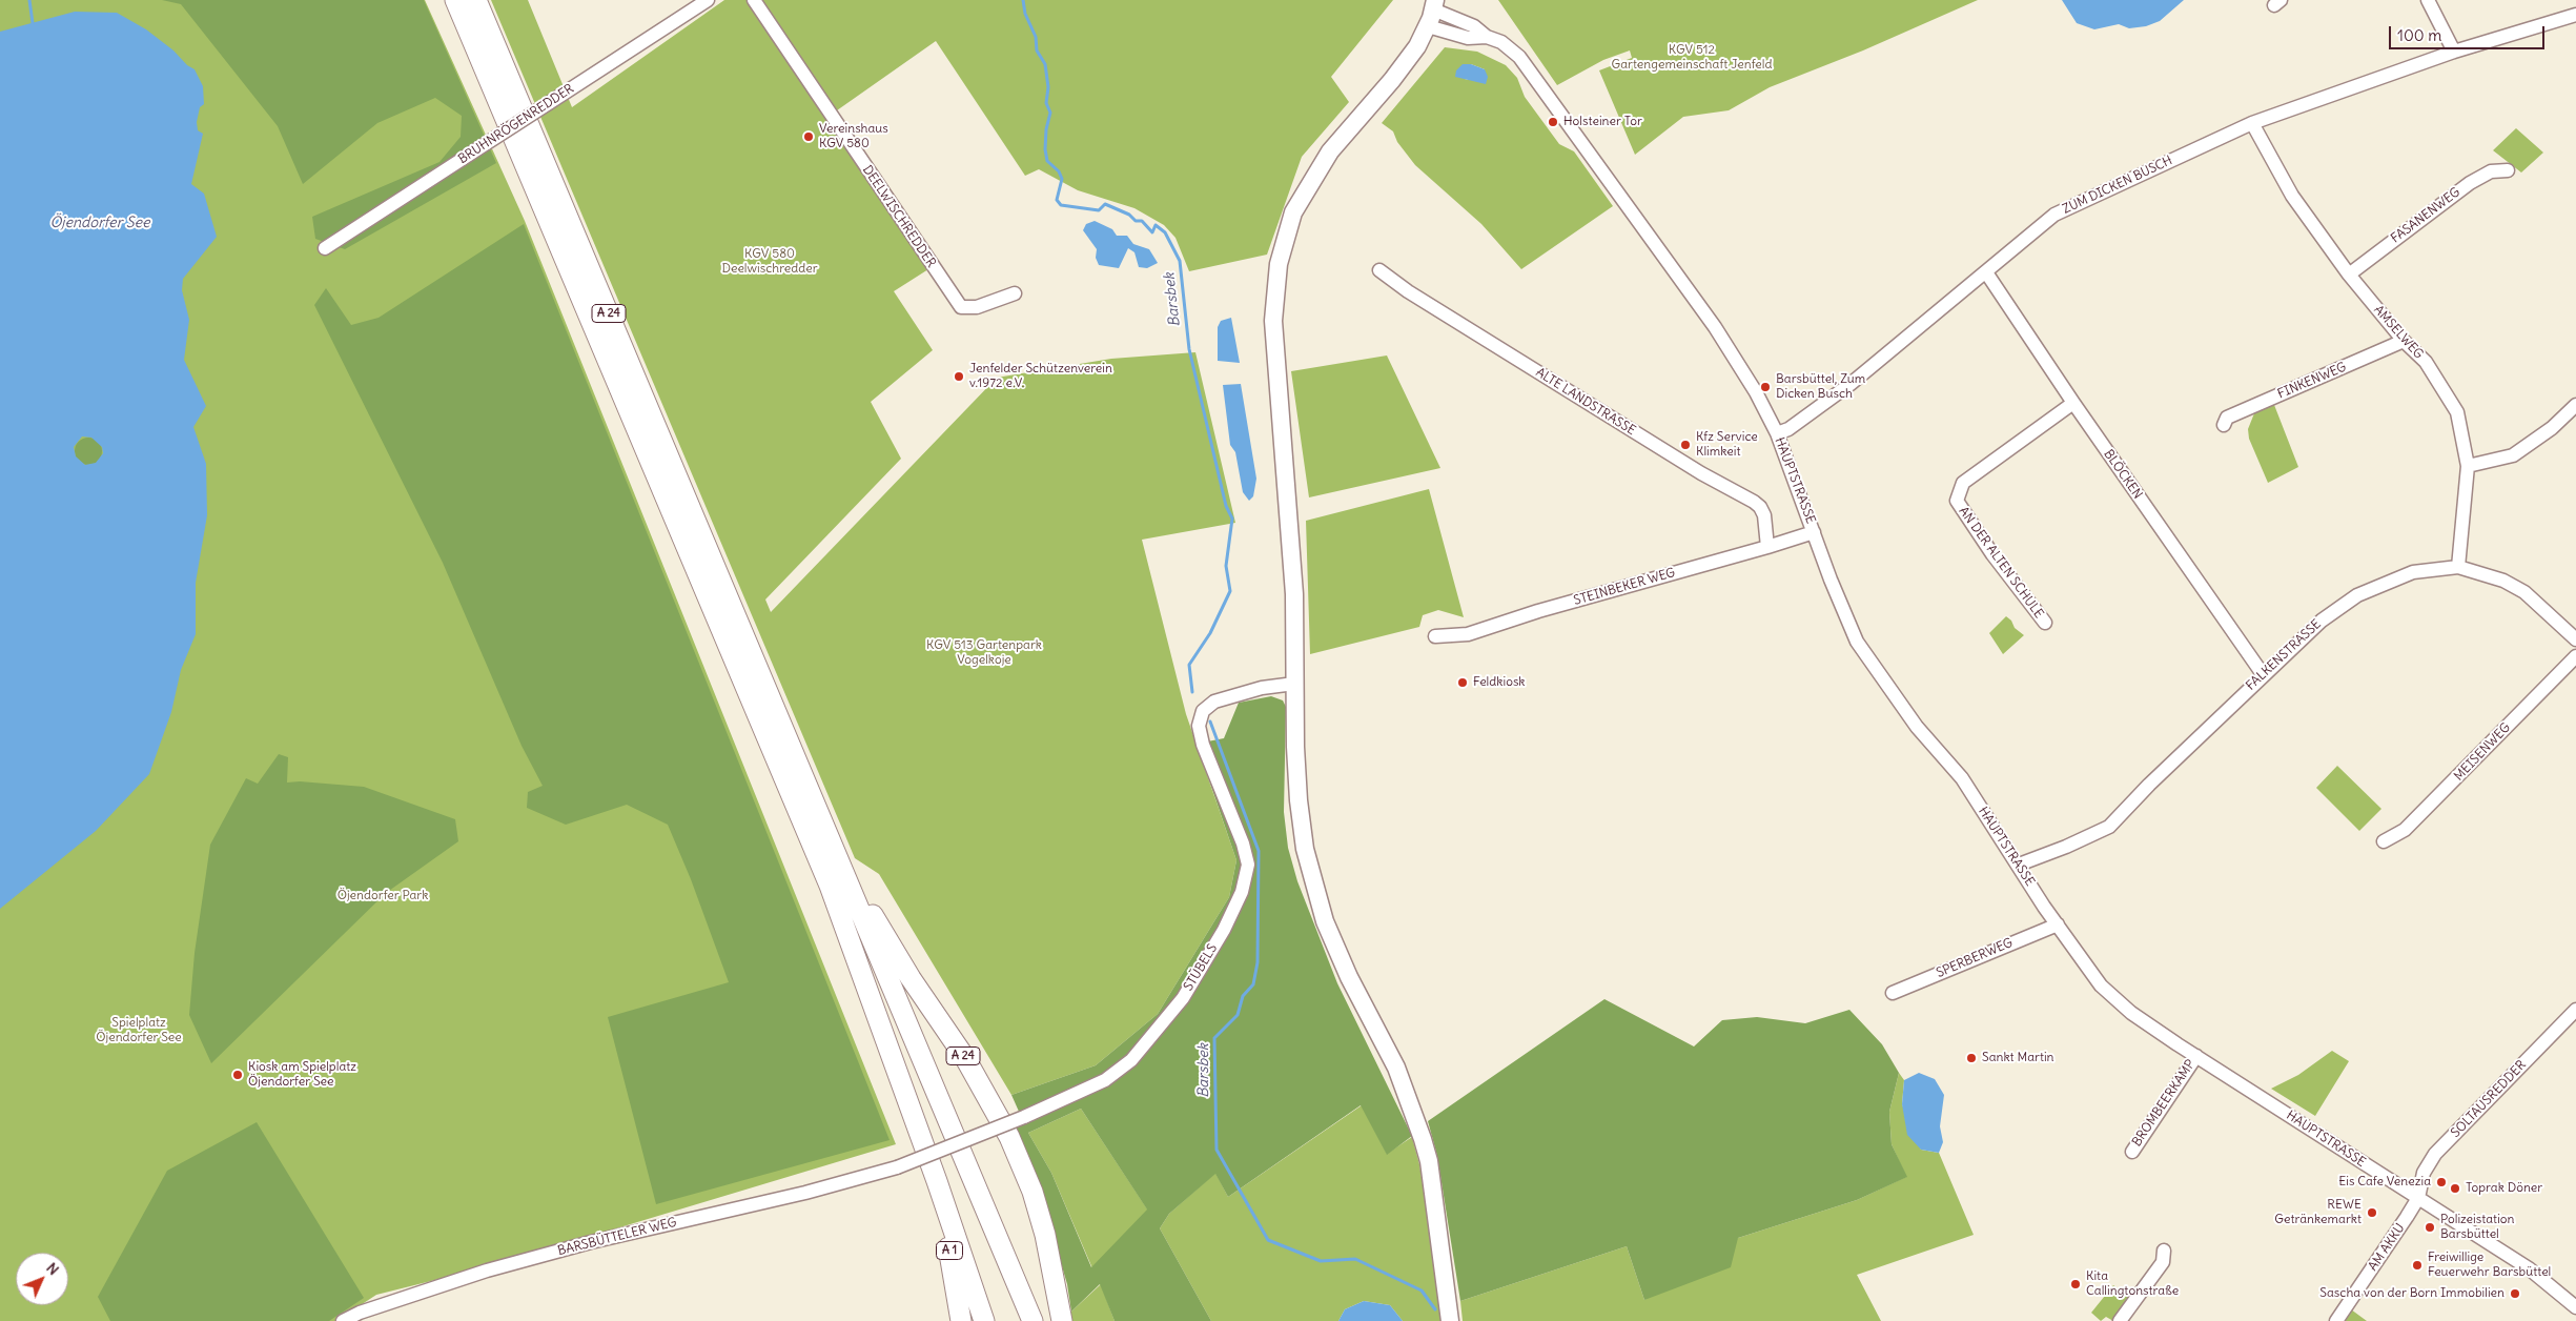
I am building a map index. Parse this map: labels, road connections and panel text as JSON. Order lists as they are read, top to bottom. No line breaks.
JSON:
{"streets":{"highway":["A 24","A 1"],"street":["BRUHNRÖGENREDDER","ZUM DICKEN BUSCH","FASANENWEG","DEELWISCHREDDER","AMSELWEG","FINKENWEG","ALTE LANDSTRASSE","BLÖCKEN","HAUPTSTRASSE","AN DER ALTEN SCHULE","STEINBEKER WEG","FALKENSTRASSE","MEISENWEG","SPERBERWEG","STÜBELS","SOLTAUSREDDER","BROMBEERKAMP","BARSBÜTTELER WEG","AM AKKU"]},"crossings":[["ZUM DICKEN BUSCH","AMSELWEG"],["ZUM DICKEN BUSCH","BLÖCKEN"],["ZUM DICKEN BUSCH","HAUPTSTRASSE"],["FASANENWEG","AMSELWEG"],["A 24","A 1"],["AMSELWEG","FINKENWEG"],["AMSELWEG","FALKENSTRASSE"],["ALTE LANDSTRASSE","STEINBEKER WEG"],["BLÖCKEN","AN DER ALTEN SCHULE"],["BLÖCKEN","FALKENSTRASSE"],["HAUPTSTRASSE","STEINBEKER WEG"],["HAUPTSTRASSE","FALKENSTRASSE"],["HAUPTSTRASSE","SPERBERWEG"],["HAUPTSTRASSE","SOLTAUSREDDER"],["HAUPTSTRASSE","BROMBEERKAMP"],["HAUPTSTRASSE","AM AKKU"],["STÜBELS","BARSBÜTTELER WEG"],["SOLTAUSREDDER","AM AKKU"]],"water":["Öjendorfer See","Barsbek"],"parks":["KGV 512 Gartengemeinschaft Jenfeld","KGV 580 Deelwischredder","KGV 513 Gartenpark Vogelkoje","Öjendorfer Park","Spielplatz Öjendorfer See"],"places":["Holsteiner Tor","Vereinshaus KGV 580","Jenfelder Schützenverein v.1972 e.V.","Barsbüttel, Zum Dicken Busch","Kfz Service Klimkeit","Feldkiosk","Sankt Martin","Kiosk am Spielplatz Öjendorfer See","Eis Cafe Venezia","Toprak Döner","REWE Getränkemarkt","Polizeistation Barsbüttel","Freiwillige Feuerwehr Barsbüttel","Kita Callingtonstraße","Sascha von der Born Immobilien"],"scale_bar":"100 m","north":"top right"}
